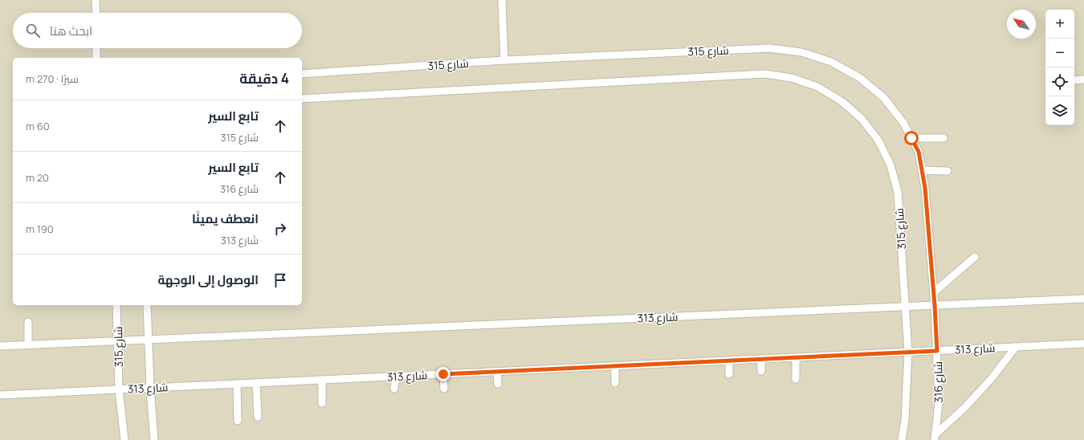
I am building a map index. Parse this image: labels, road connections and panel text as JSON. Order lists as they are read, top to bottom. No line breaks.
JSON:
{"streets":{"lane":["شارع 315","شارع 313","شارع 316"]},"crossings":[["شارع 315","شارع 313"],["شارع 315","شارع 316"],["شارع 313","شارع 316"]],"north":"top left","page":{"map_buttons":["+","−"],"search":"ابحث هنا","heading":["4 دقيقة","سيرًا · 270 m"],"list":[["تابع السير","شارع 315","60 m"],["تابع السير","شارع 316","20 m"],["انعطف يمينًا","شارع 313","190 m"],"الوصول إلى الوجهة"]}}
